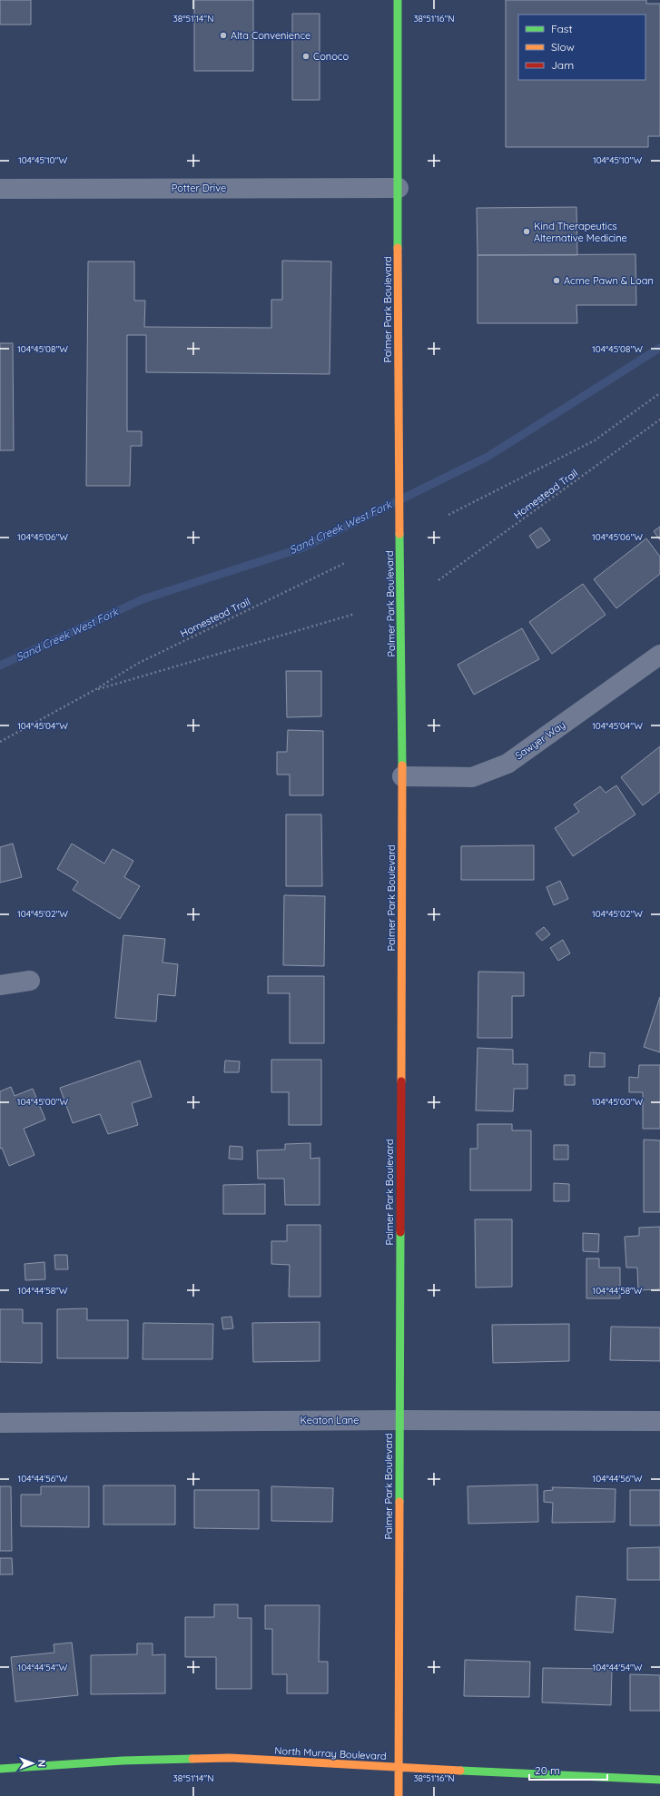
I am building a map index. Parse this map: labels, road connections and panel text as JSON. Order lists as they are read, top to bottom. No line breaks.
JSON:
{"streets":{"main road":["Palmer Park Boulevard","North Murray Boulevard"],"street":["Potter Drive","Sawyer Way","Keaton Lane"],"path":["Homestead Trail"]},"crossings":[["Potter Drive","Palmer Park Boulevard"],["Palmer Park Boulevard","Sawyer Way"],["Palmer Park Boulevard","Keaton Lane"],["Palmer Park Boulevard","North Murray Boulevard"]],"water":["Sand Creek West Fork"],"places":["Alta Convenience","Conoco","Kind Therapeutics Alternative Medicine","Acme Pawn & Loan"],"legend":["Fast","Slow","Jam"],"scale_bar":"20 m","north":"right","coordinates":["38°51'14\"N","38°51'16\"N","104°45'10\"W","104°45'08\"W","104°45'06\"W","104°45'04\"W","104°45'02\"W","104°45'00\"W","104°44'58\"W","104°44'56\"W","104°44'54\"W"]}
